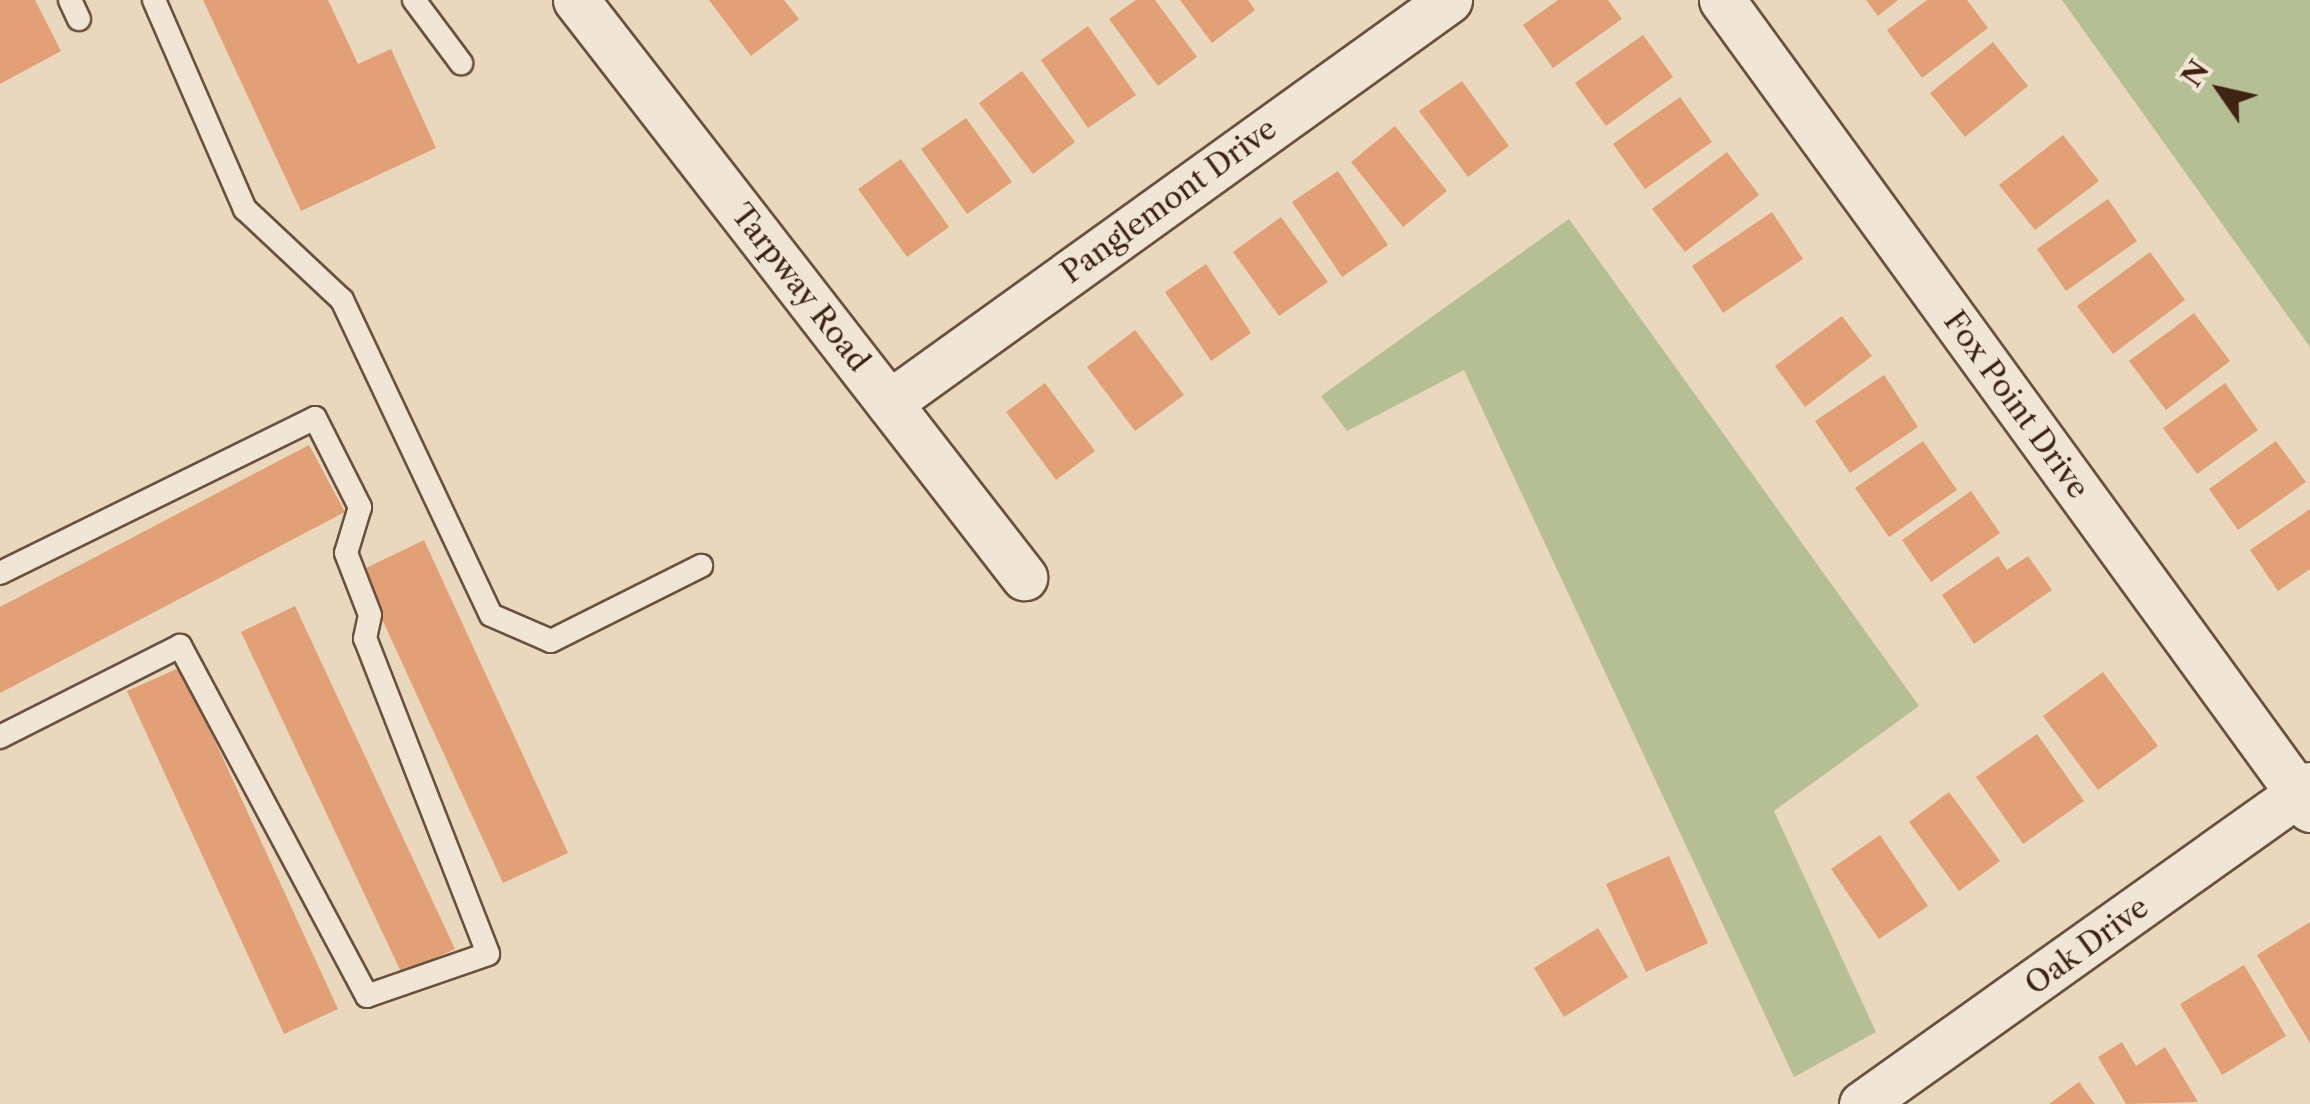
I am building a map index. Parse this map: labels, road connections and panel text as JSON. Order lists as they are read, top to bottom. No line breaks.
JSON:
{"streets":{"street":["Panglemont Drive","Tarpway Road","Fox Point Drive","Oak Drive"]},"crossings":[["Panglemont Drive","Tarpway Road"],["Fox Point Drive","Oak Drive"]],"north":"top left"}
